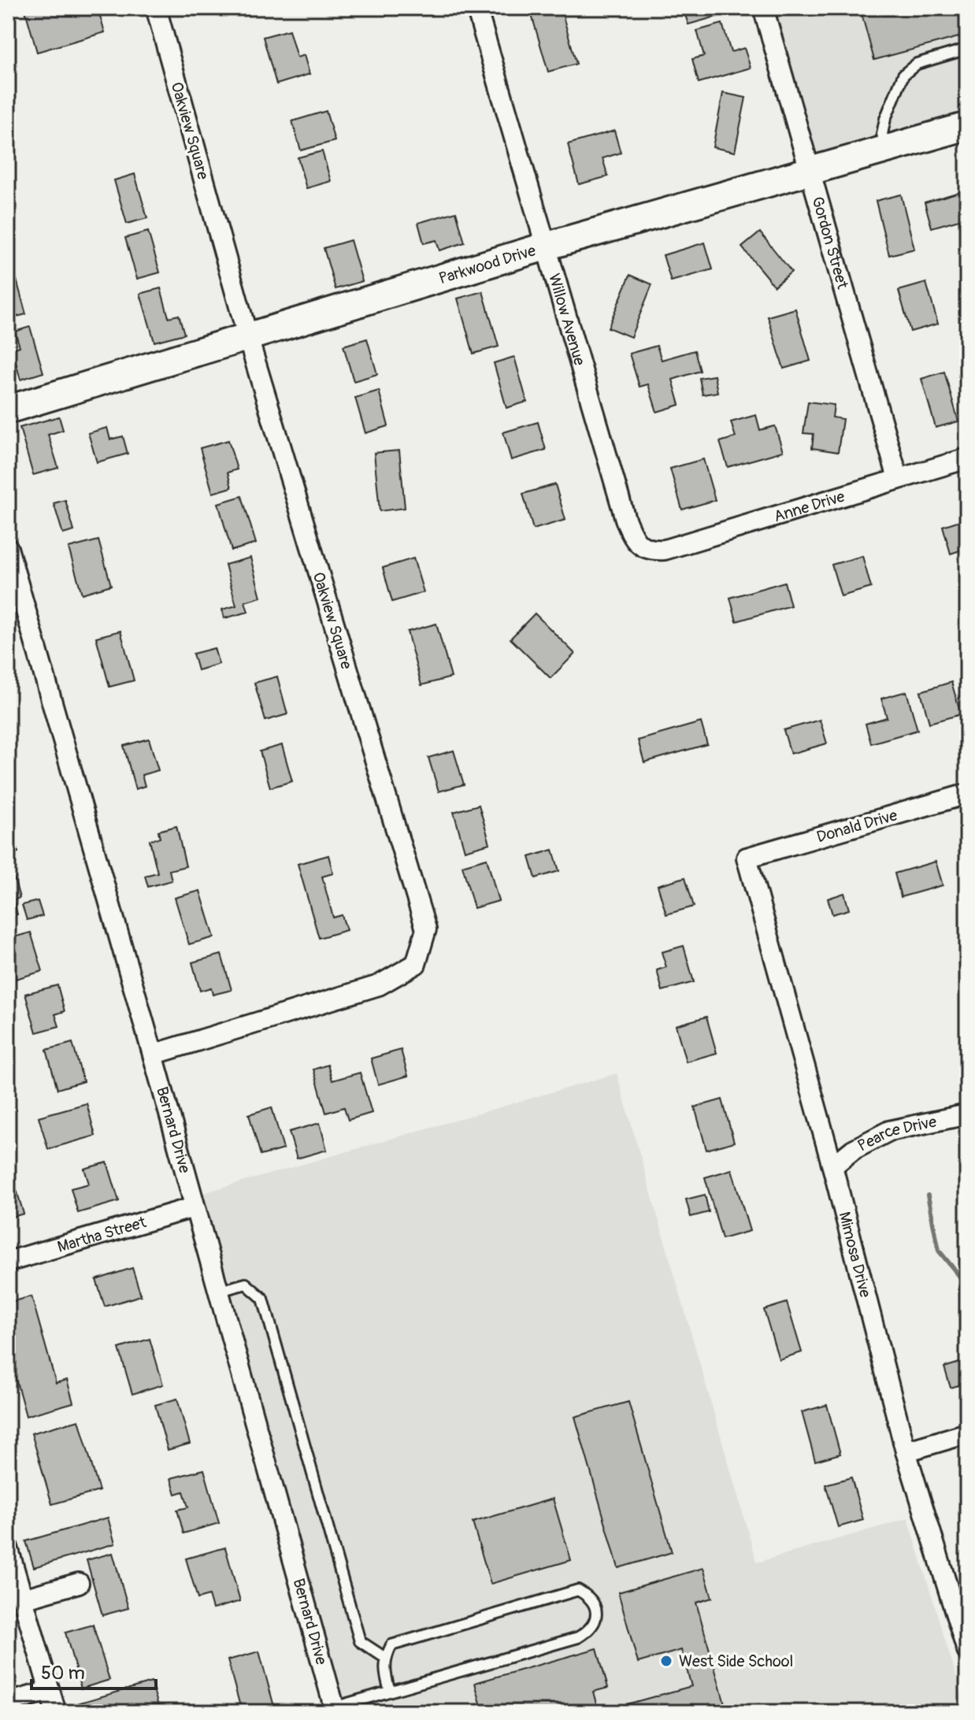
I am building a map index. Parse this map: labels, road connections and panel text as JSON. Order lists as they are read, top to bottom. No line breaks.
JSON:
{"streets":{"street":["Oakview Square","Gordon Street","Parkwood Drive","Willow Avenue","Anne Drive","Donald Drive","Bernard Drive","Pearce Drive","Martha Street","Mimosa Drive"]},"crossings":[["Oakview Square","Parkwood Drive"],["Oakview Square","Bernard Drive"],["Gordon Street","Parkwood Drive"],["Gordon Street","Anne Drive"],["Parkwood Drive","Willow Avenue"],["Willow Avenue","Anne Drive"],["Donald Drive","Mimosa Drive"],["Bernard Drive","Martha Street"],["Pearce Drive","Mimosa Drive"]],"places":["West Side School"],"scale_bar":"50 m"}
